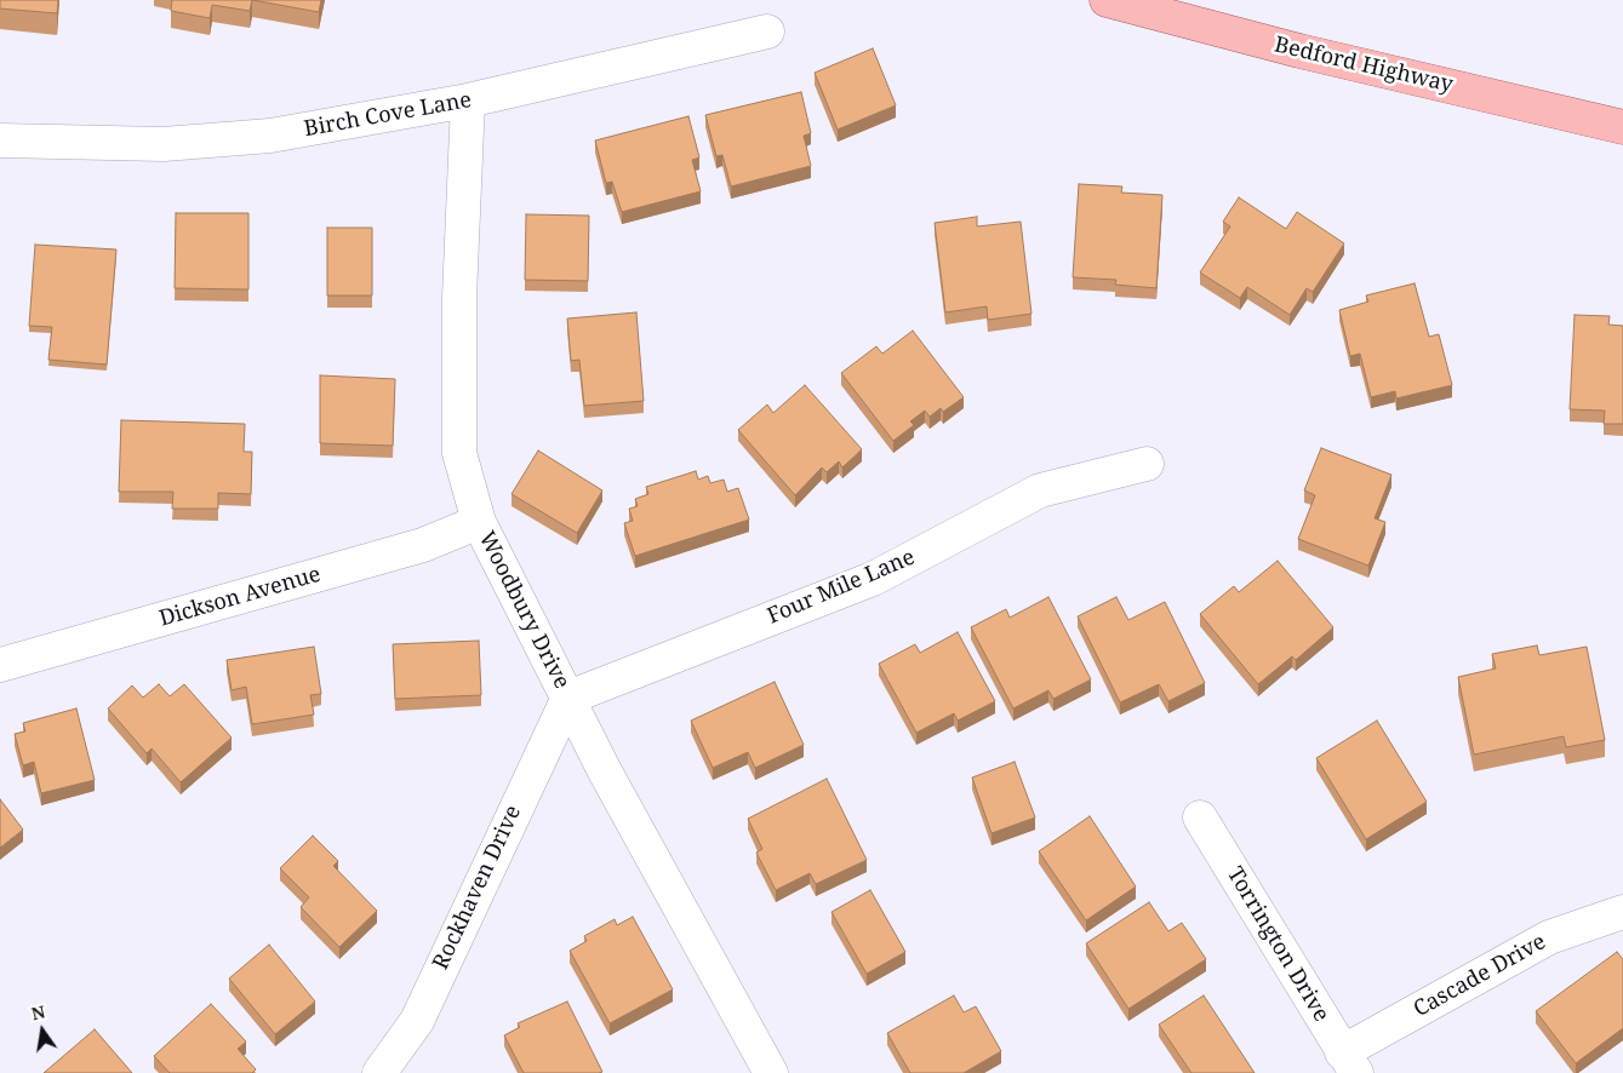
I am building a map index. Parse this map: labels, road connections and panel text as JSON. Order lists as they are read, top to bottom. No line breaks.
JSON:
{"streets":{"main road":["Bedford Highway"],"street":["Birch Cove Lane","Four Mile Lane","Dickson Avenue","Woodbury Drive","Rockhaven Drive","Torrington Drive","Cascade Drive"]},"crossings":[["Birch Cove Lane","Woodbury Drive"],["Four Mile Lane","Woodbury Drive"],["Four Mile Lane","Rockhaven Drive"],["Dickson Avenue","Woodbury Drive"],["Woodbury Drive","Rockhaven Drive"],["Torrington Drive","Cascade Drive"]],"north":"top"}
